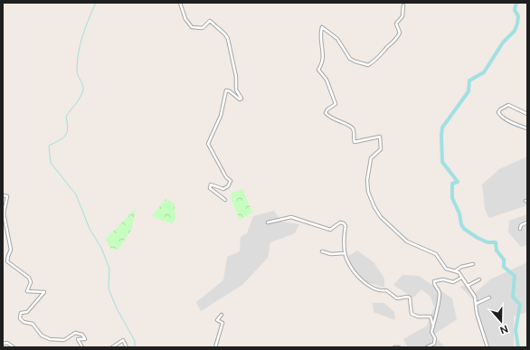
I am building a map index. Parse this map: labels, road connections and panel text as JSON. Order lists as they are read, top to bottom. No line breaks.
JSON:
{"north":"bottom"}
